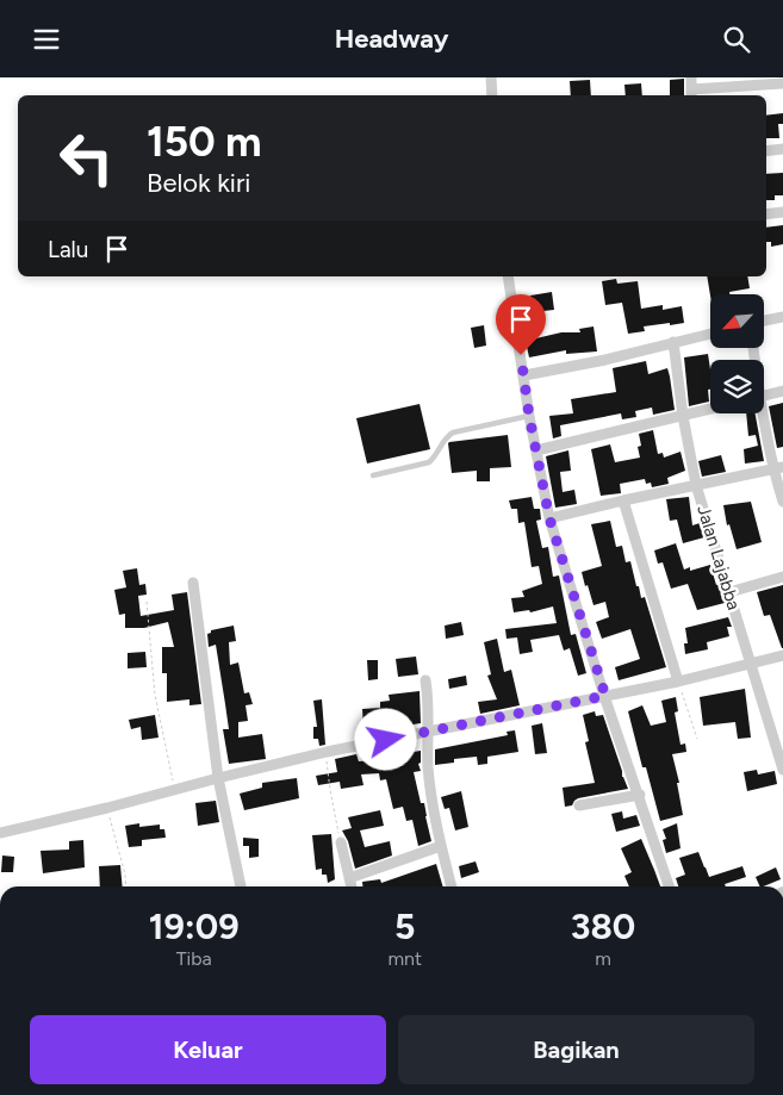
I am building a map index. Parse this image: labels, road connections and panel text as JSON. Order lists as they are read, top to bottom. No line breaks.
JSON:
{"streets":{"street":["Jalan Lajabba"]},"north":"bottom left","page":{"header":"Headway","turn":["150 m","Belok kiri"],"then":"Lalu","eta":["19:09","Tiba","5","mnt","380","m"],"buttons":["Keluar","Bagikan"]}}
